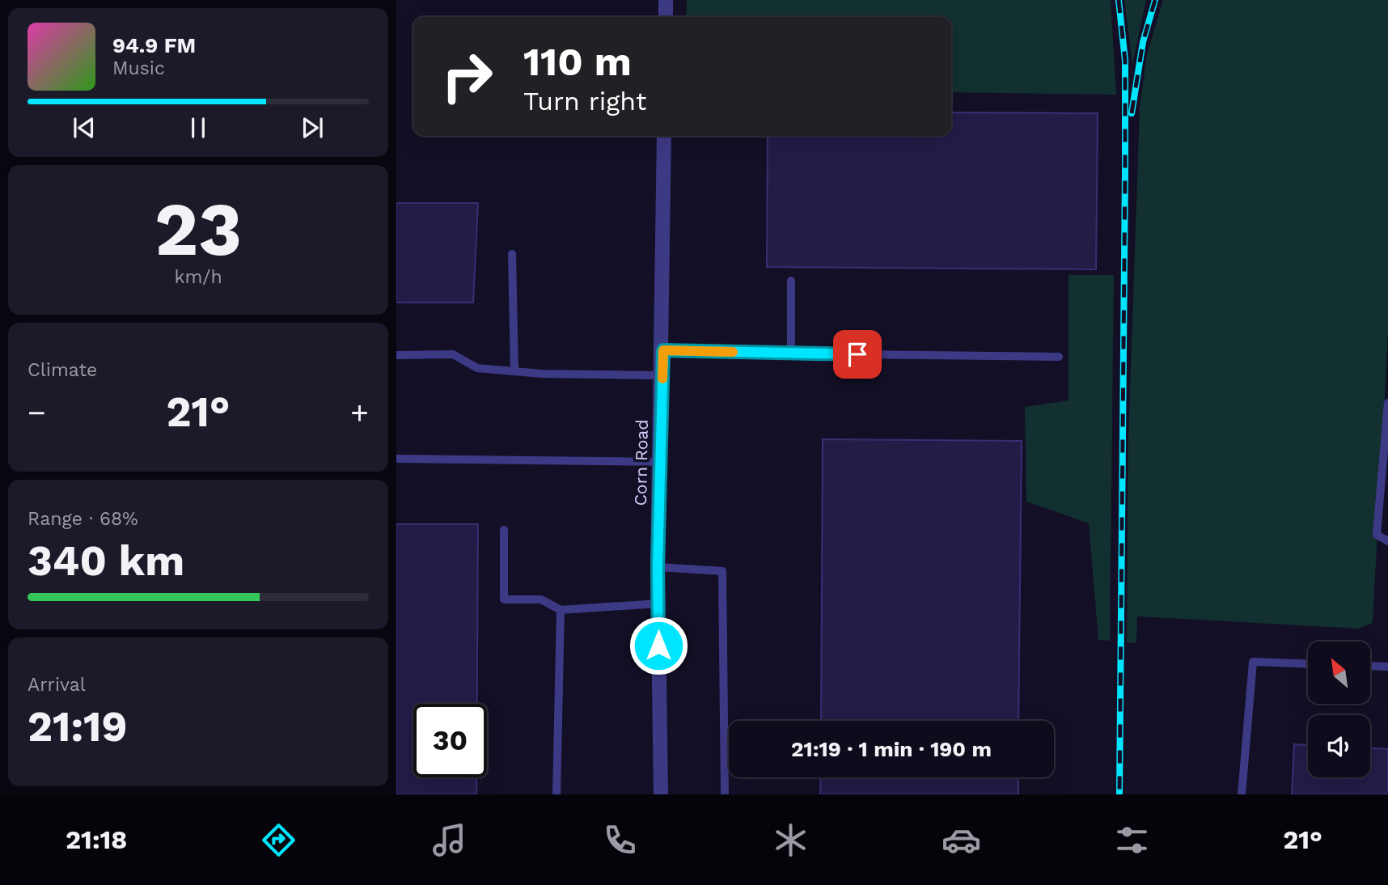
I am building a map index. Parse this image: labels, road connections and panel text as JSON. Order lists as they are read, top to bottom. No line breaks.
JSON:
{"streets":{"street":["Corn Road"]},"north":"top left","page":{"turn":["110 m","Turn right"],"song":["94.9 FM","Music"],"tile":[["23","km/h"],"Climate",["Range · 68%","340 km"],["Arrival","21:19"]],"heat":["−","21°","+"],"limit":"30","trip":"21:19 · 1 min · 190 m","tabs":["21:18","21°"]}}
